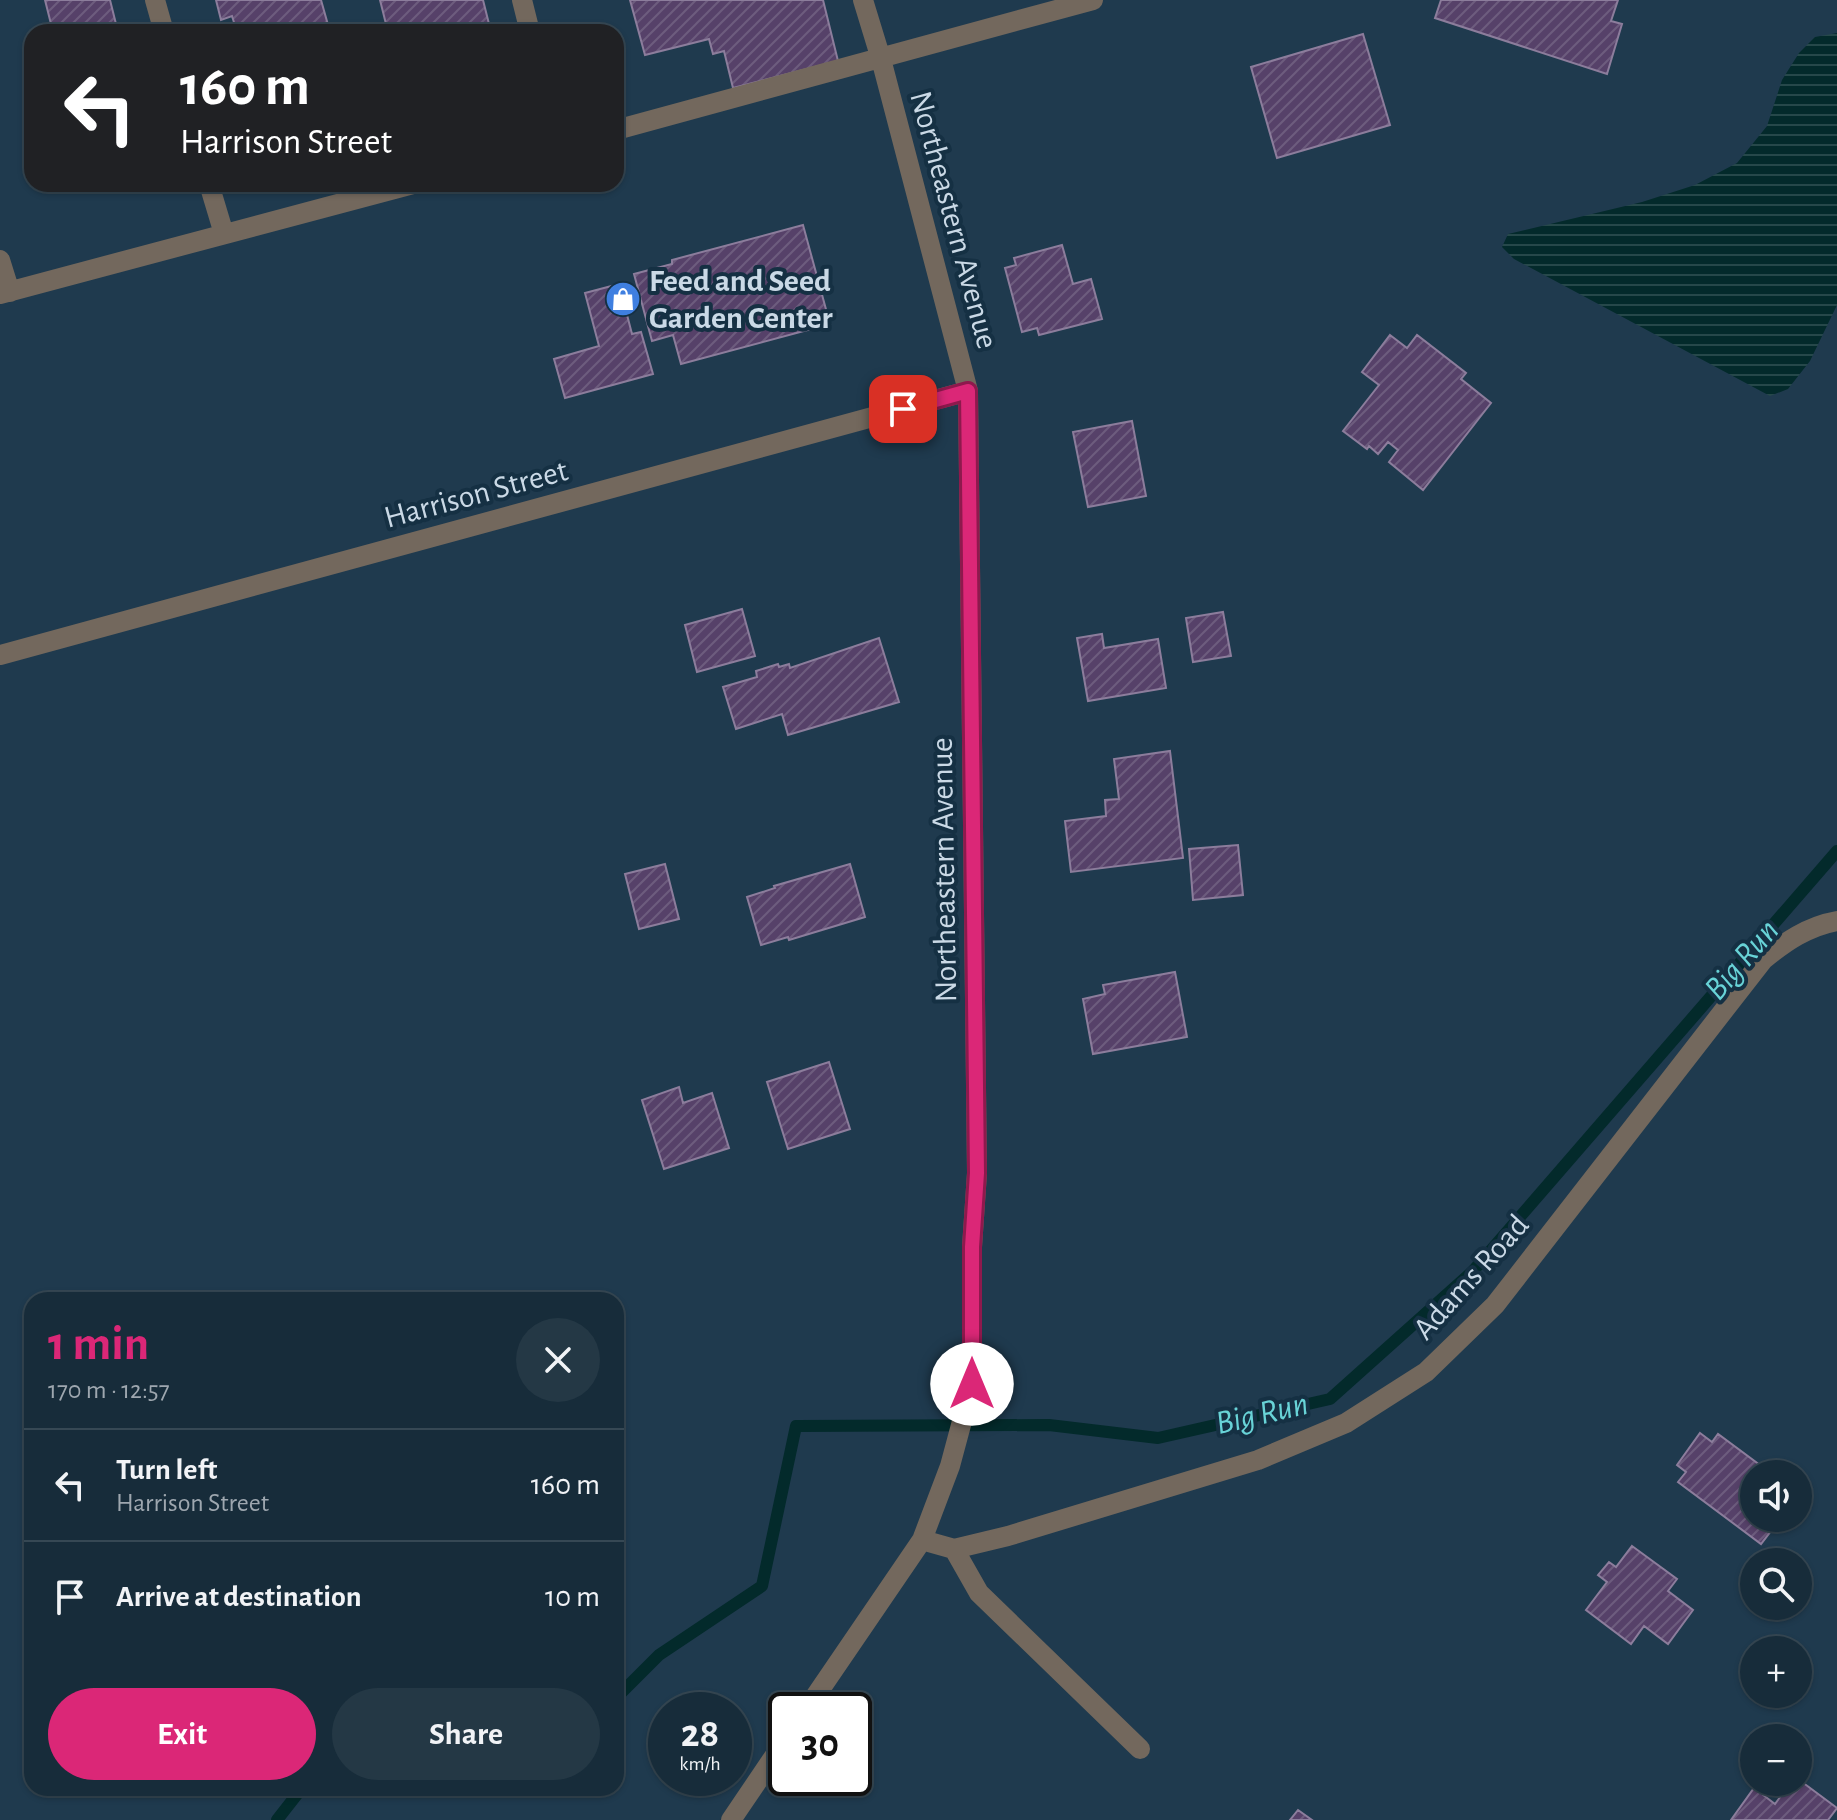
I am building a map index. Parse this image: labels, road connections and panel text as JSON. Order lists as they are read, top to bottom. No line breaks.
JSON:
{"streets":{"street":["Northeastern Avenue","Harrison Street","Adams Road"]},"crossings":[["Northeastern Avenue","Harrison Street"],["Northeastern Avenue","Adams Road"]],"water":["Big Run"],"places":{"shop":["Feed and Seed Garden Center"]},"page":{"turn":["160 m","Harrison Street"],"heading":["1 min","170 m · 12:57"],"list":[{"name":"Turn left","note":"Harrison Street","value":"160 m"},{"name":"Arrive at destination","value":"10 m"}],"map_buttons":["+","−"],"buttons":["Exit","Share"],"speed":"28 km/h","limit":"30"}}
